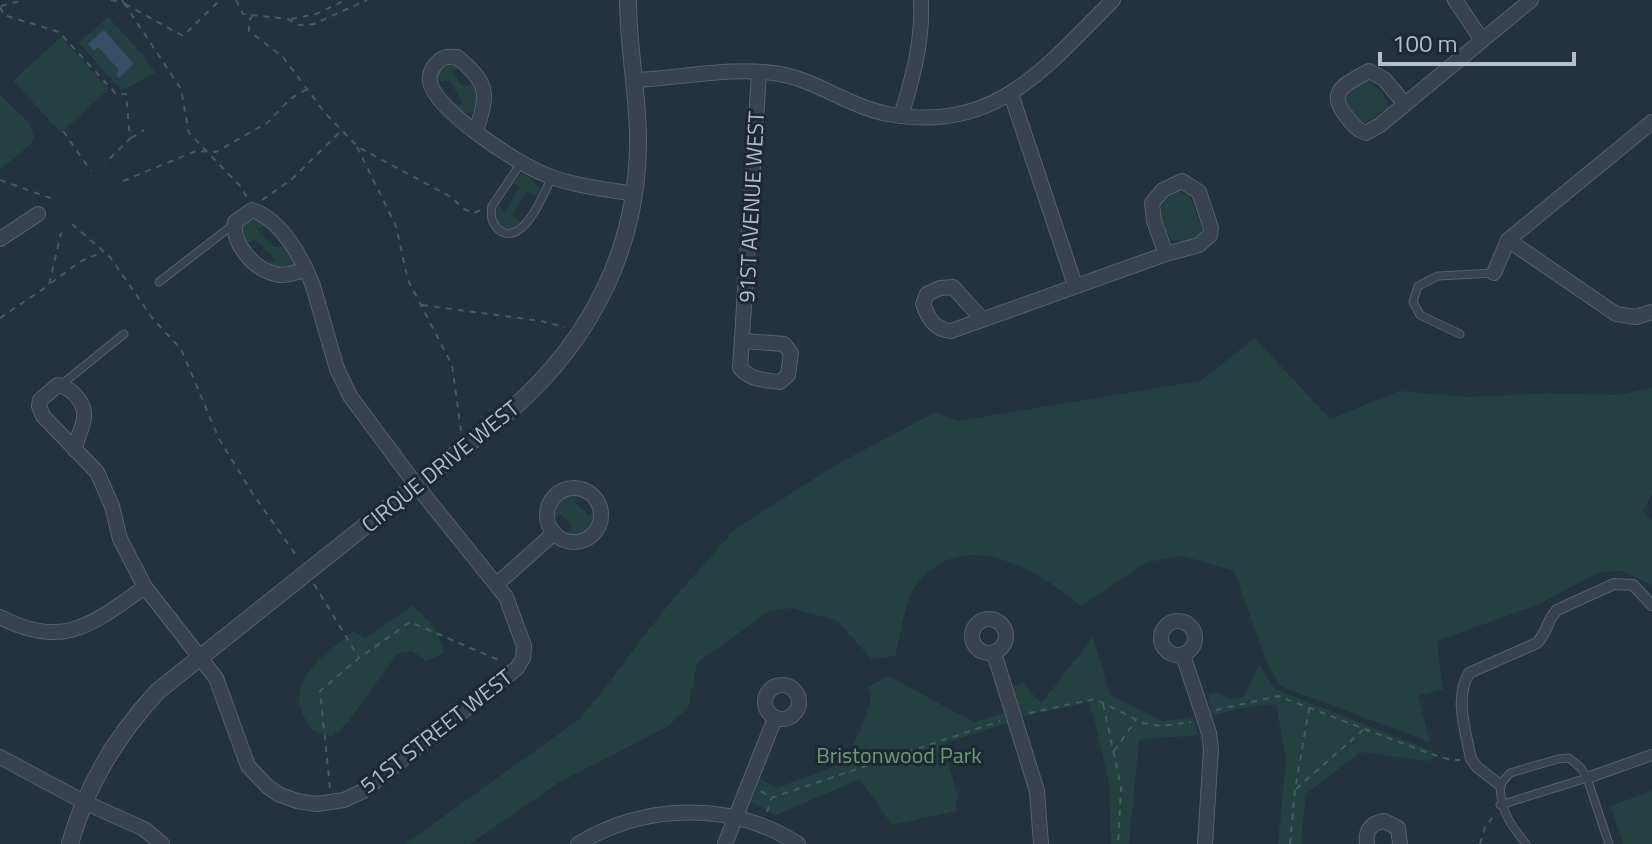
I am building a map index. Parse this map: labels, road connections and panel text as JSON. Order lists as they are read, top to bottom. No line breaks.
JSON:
{"streets":{"street":["91ST AVENUE WEST","CIRQUE DRIVE WEST","51ST STREET WEST"]},"crossings":[["CIRQUE DRIVE WEST","51ST STREET WEST"]],"parks":["Bristonwood Park"],"scale_bar":"100 m"}
